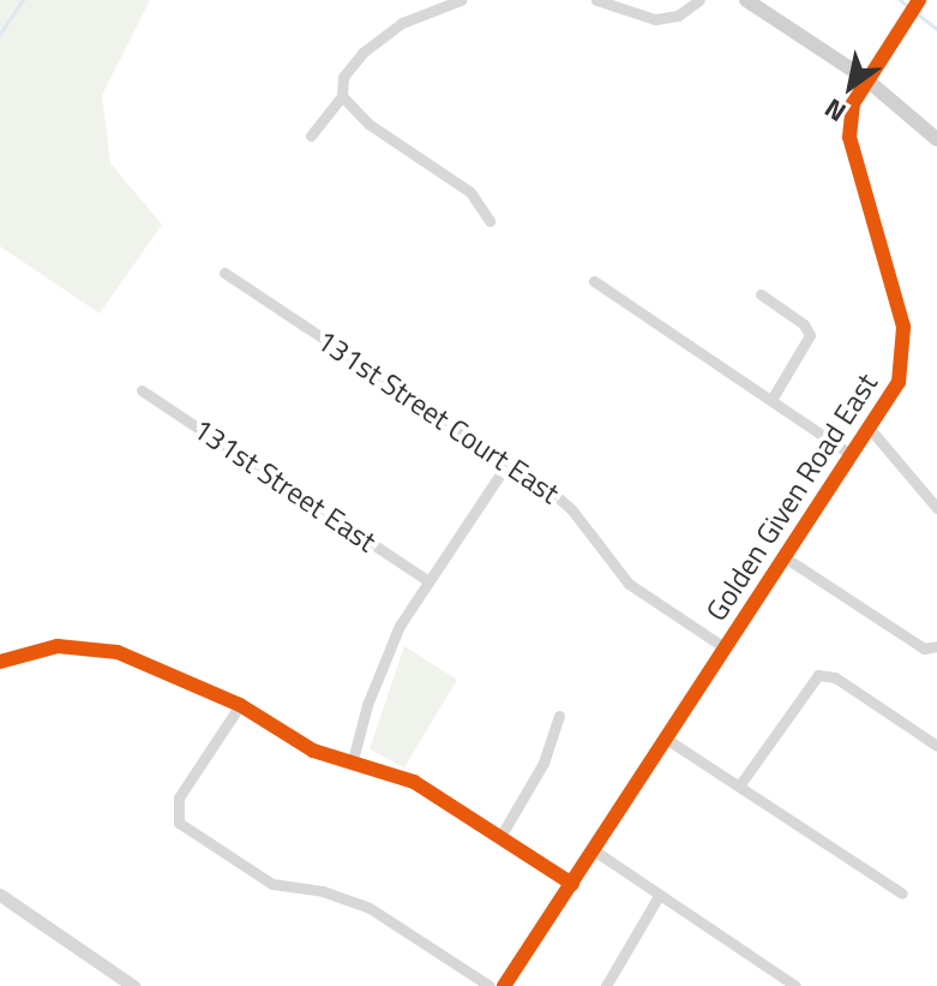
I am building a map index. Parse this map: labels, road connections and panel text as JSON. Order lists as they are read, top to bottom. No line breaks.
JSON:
{"streets":{"street":["131st Street Court East","131st Street East","Golden Given Road East"]},"crossings":[["131st Street Court East","Golden Given Road East"]],"north":"bottom left"}
